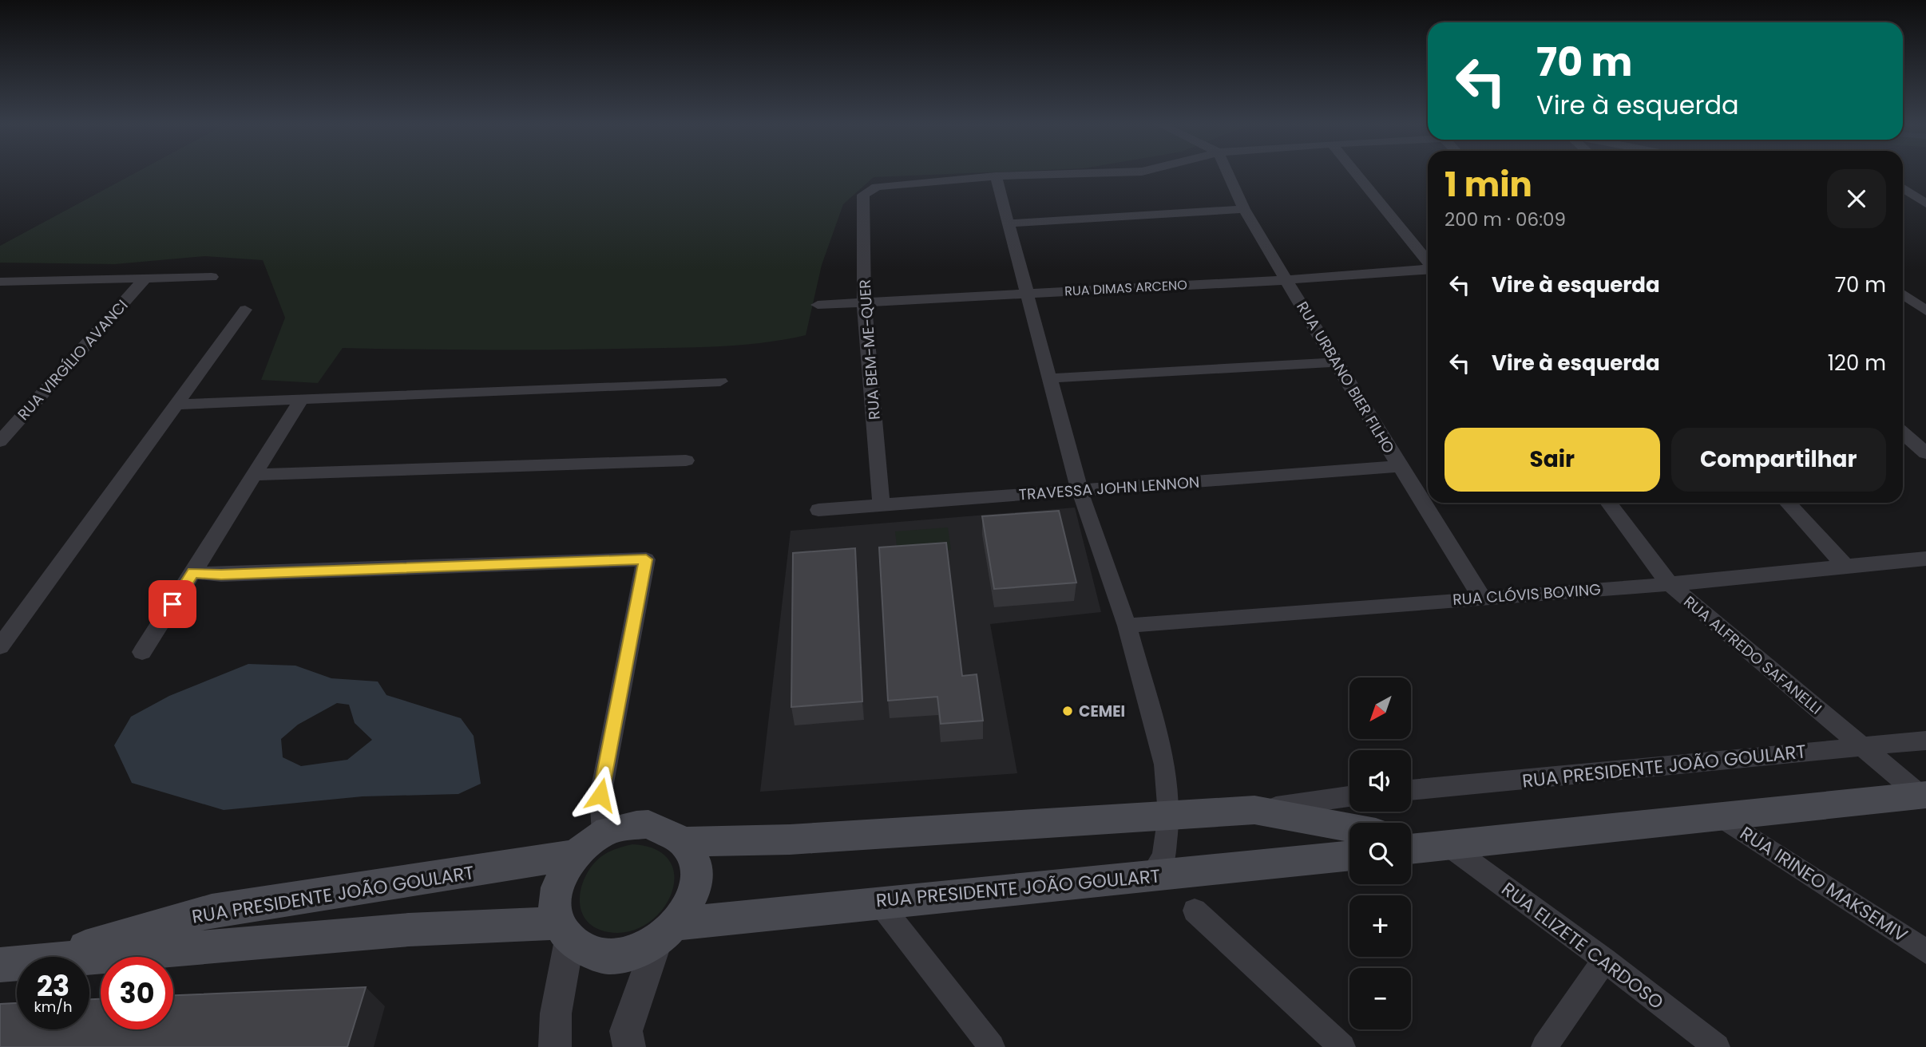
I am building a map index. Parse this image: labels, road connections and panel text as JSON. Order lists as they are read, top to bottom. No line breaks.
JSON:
{"streets":{"main road":["RUA PRESIDENTE JOÃO GOULART"],"street":["RUA DIMAS ARCENO","RUA BEM-ME-QUER","RUA VIRGÍLIO AVANCI","RUA URBANO BIER FILHO","TRAVESSA JOHN LENNON","RUA CLÓVIS BOVING","RUA ALFREDO SAFANELLI","RUA IRINEO MAKSEMIV","RUA ELIZETE CARDOSO"]},"crossings":[["RUA DIMAS ARCENO","RUA BEM-ME-QUER"],["RUA DIMAS ARCENO","RUA URBANO BIER FILHO"],["RUA BEM-ME-QUER","TRAVESSA JOHN LENNON"],["RUA URBANO BIER FILHO","TRAVESSA JOHN LENNON"],["RUA URBANO BIER FILHO","RUA CLÓVIS BOVING"],["RUA CLÓVIS BOVING","RUA ALFREDO SAFANELLI"],["RUA ALFREDO SAFANELLI","RUA PRESIDENTE JOÃO GOULART"]],"places":["CEMEI"],"north":"bottom left","page":{"turn":["70 m","Vire à esquerda"],"heading":["1 min","200 m · 06:09"],"list":[{"name":"Vire à esquerda","value":"70 m"},{"name":"Vire à esquerda","value":"120 m"}],"buttons":["Sair","Compartilhar"],"map_buttons":["+","−"],"speed":"23 km/h","limit":"30"}}
